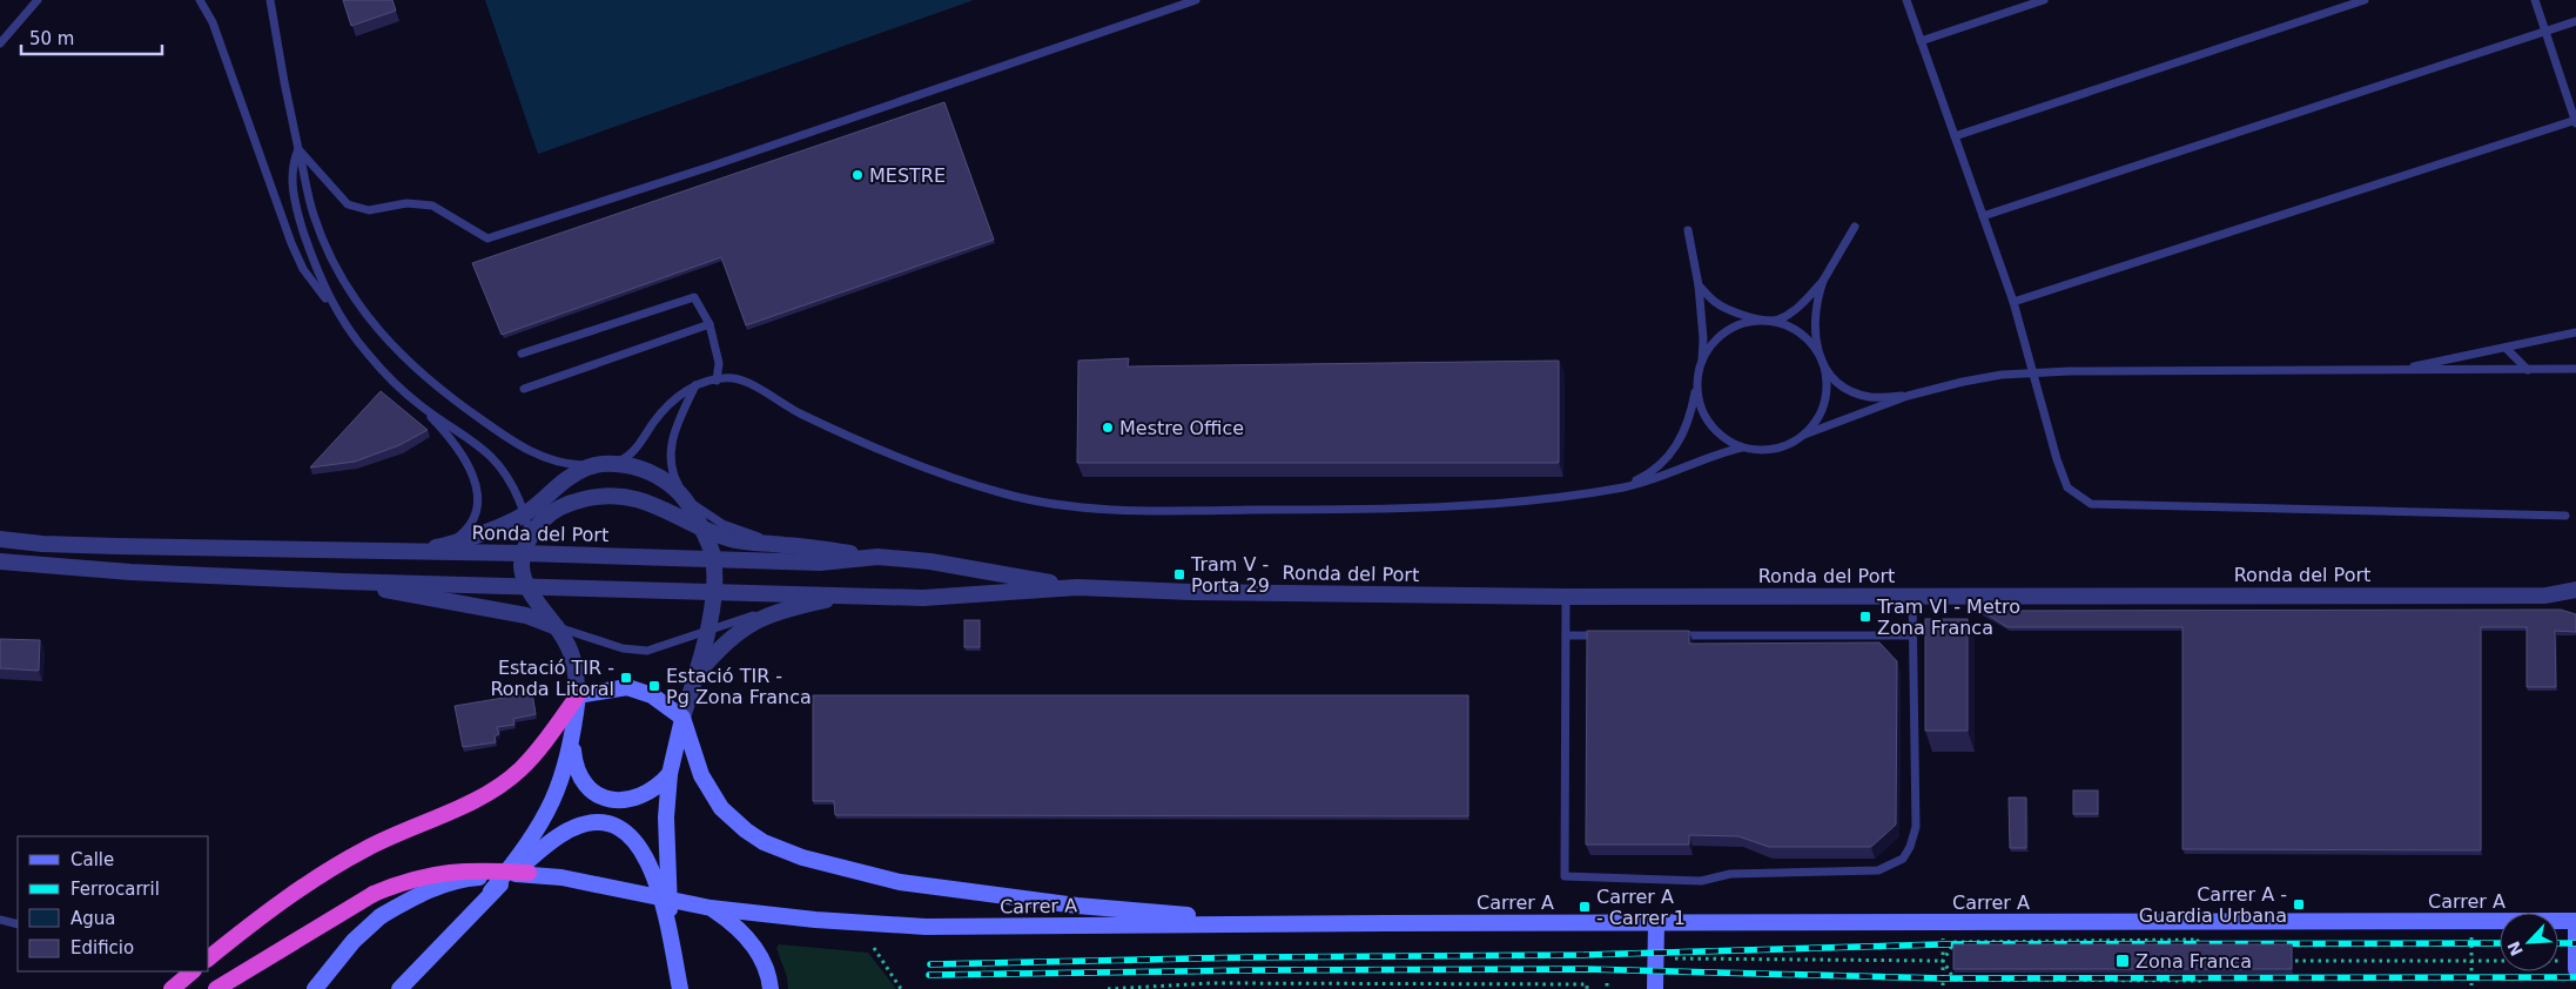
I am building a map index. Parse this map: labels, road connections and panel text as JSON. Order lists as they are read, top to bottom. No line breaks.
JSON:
{"streets":{"main road":["Carrer A"],"street":["Ronda del Port"]},"places":{"other":["MESTRE","Mestre Office"],"transit":["Tram V - Porta 29","Tram VI - Metro Zona Franca","Estació TIR - Ronda Litoral","Estació TIR - Pg Zona Franca","Carrer A - Guardia Urbana","Carrer A - Carrer 1","Zona Franca"]},"legend":["Calle","Ferrocarril","Agua","Edificio"],"scale_bar":"50 m","north":"bottom left"}
